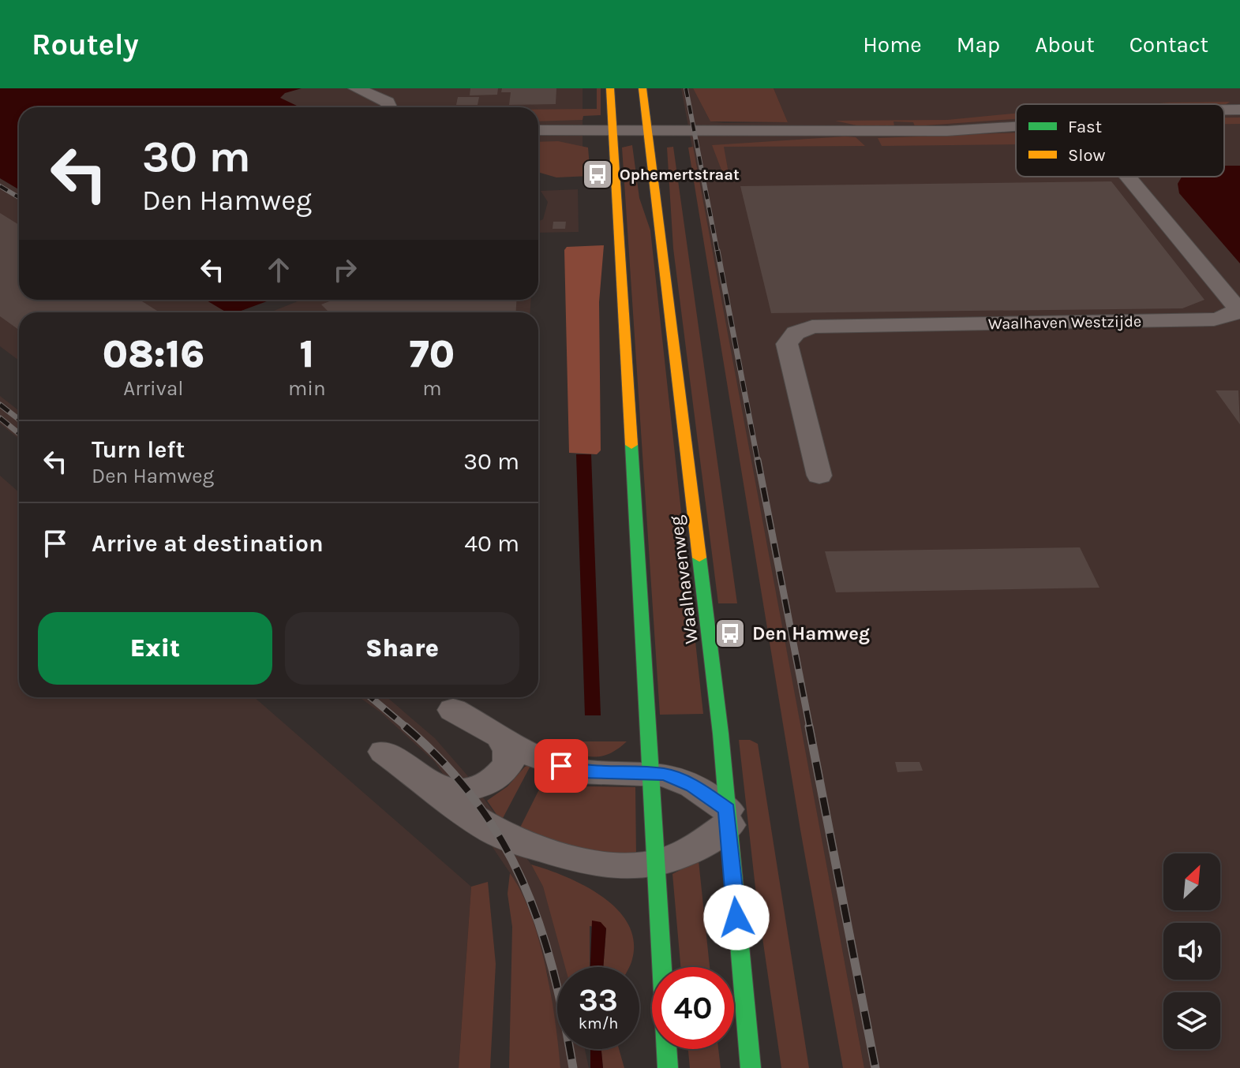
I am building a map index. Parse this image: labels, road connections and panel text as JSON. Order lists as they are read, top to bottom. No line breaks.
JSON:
{"streets":{"street":["Waalhaven Westzijde","Waalhavenweg"]},"places":{"bus stop":["Ophemertstraat","Den Hamweg"]},"legend":["Fast","Slow"],"north":"top right","page":{"header":"Routely","nav":["Home","Map","About","Contact"],"turn":["30 m","Den Hamweg"],"eta":["08:16","Arrival","1","min","70","m"],"list":[{"name":"Turn left","note":"Den Hamweg","value":"30 m"},{"name":"Arrive at destination","value":"40 m"}],"buttons":["Exit","Share"],"speed":"33 km/h","limit":"40"}}
